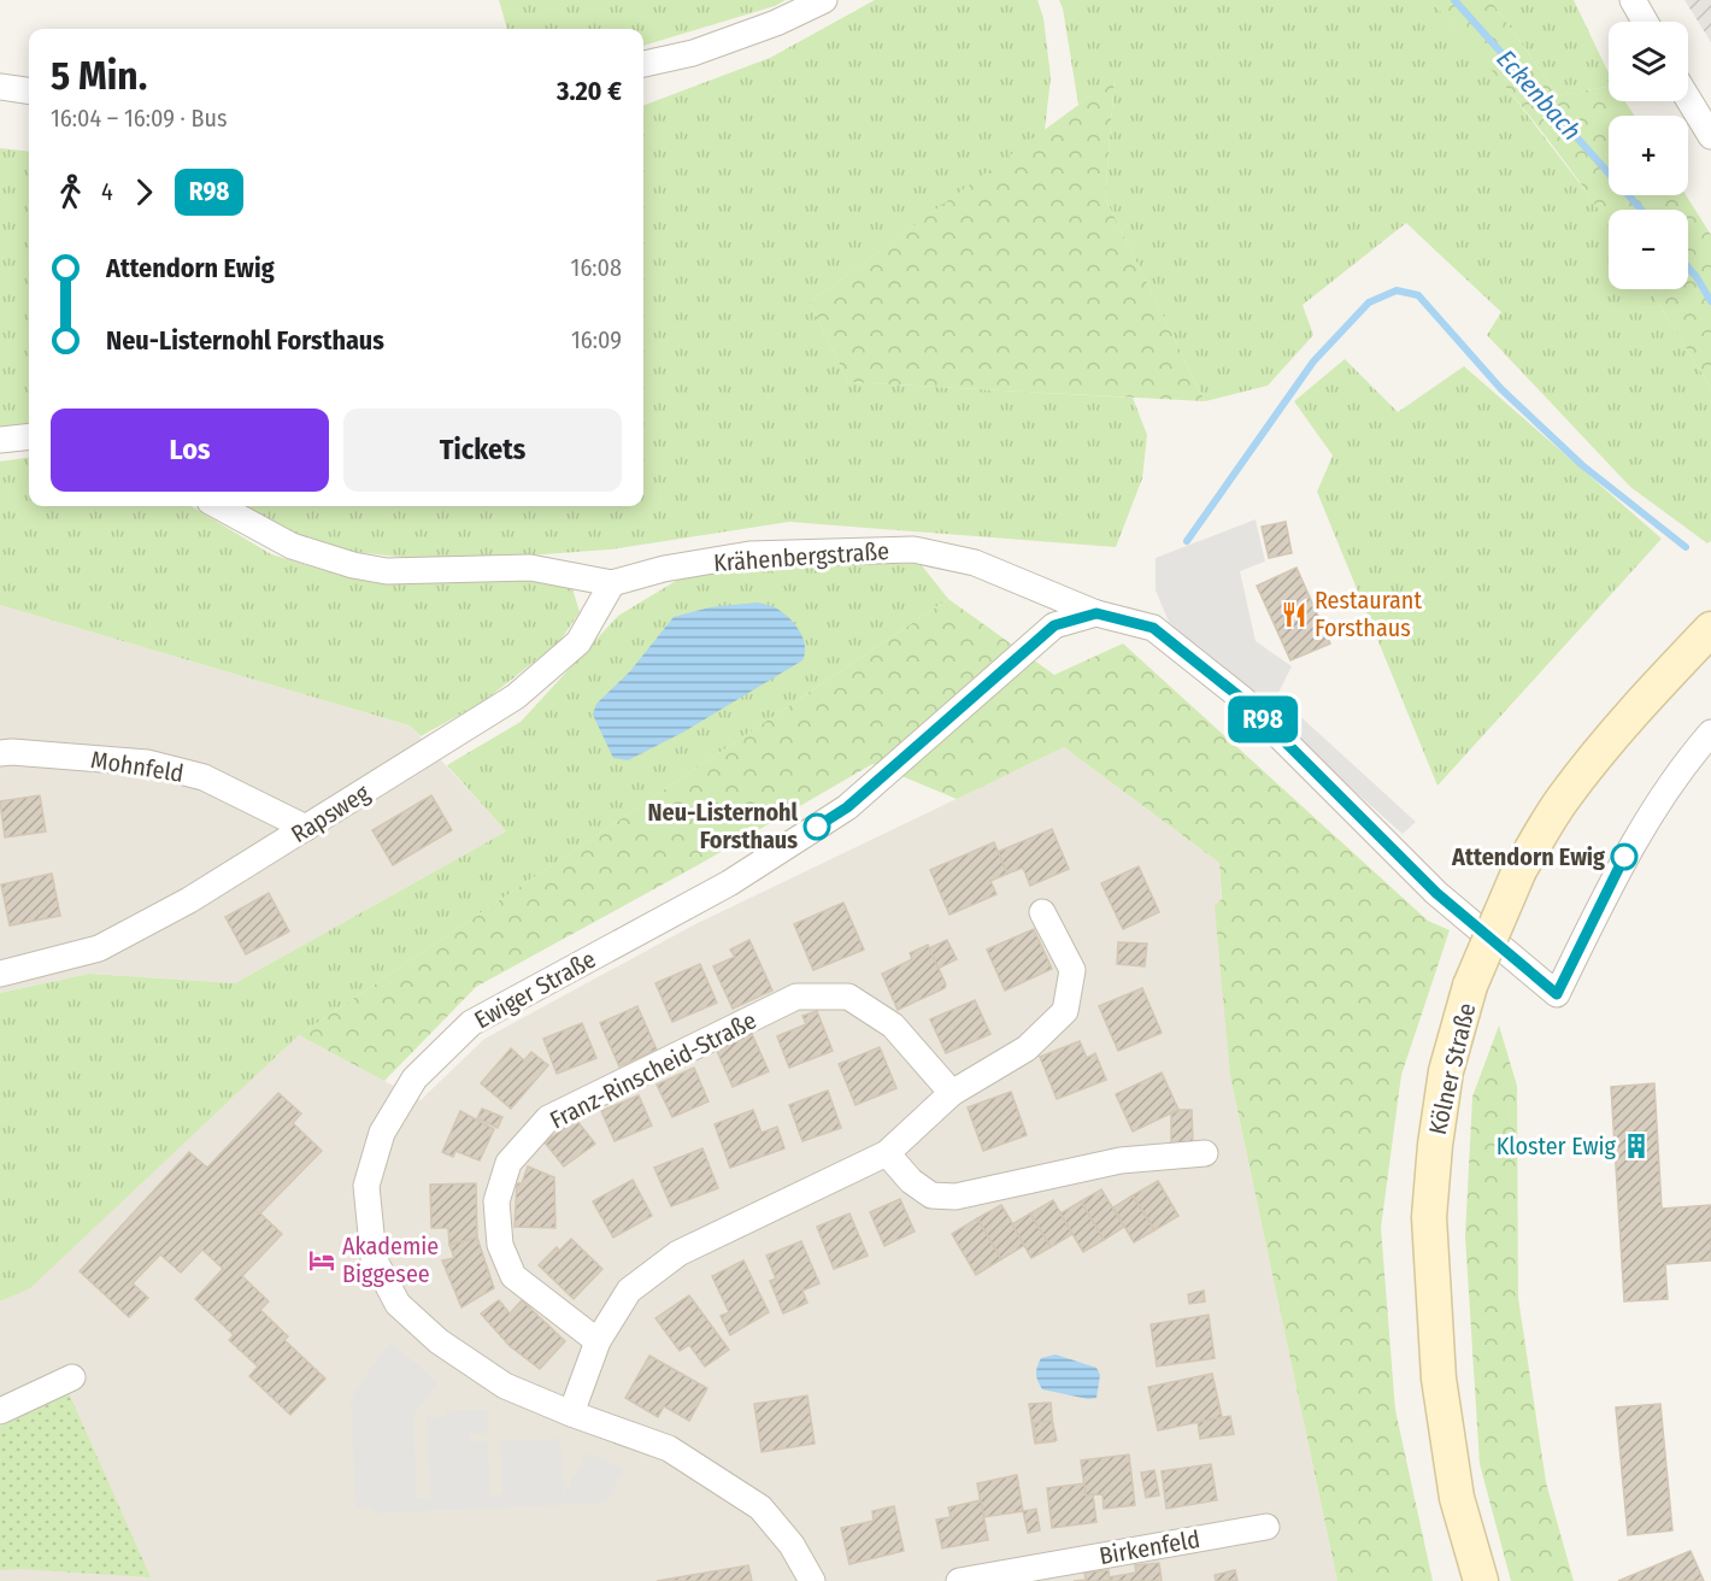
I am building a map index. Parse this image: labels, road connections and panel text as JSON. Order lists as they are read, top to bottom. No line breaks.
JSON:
{"streets":{"main road":["Kölner Straße"],"street":["Krähenbergstraße","Mohnfeld","Rapsweg","Ewiger Straße","Franz-Rinscheid-Straße","Birkenfeld"]},"crossings":[["Krähenbergstraße","Rapsweg"],["Krähenbergstraße","Ewiger Straße"],["Mohnfeld","Rapsweg"]],"water":["Eckenbach"],"places":{"restaurant":["Restaurant Forsthaus"],"other":["Neu-Listernohl Forsthaus","Attendorn Ewig"],"building":["Kloster Ewig"],"hotel":["Akademie Biggesee"]},"lines":["bus line R98"],"page":{"on_map":"R98","map_buttons":["+","−"],"heading":["5 Min.","16:04 – 16:09 · Bus","3.20 €"],"legs":["4","R98"],"list":[{"name":"Attendorn Ewig","value":"16:08"},{"name":"Neu-Listernohl Forsthaus","value":"16:09"}],"buttons":["Los","Tickets"]}}
